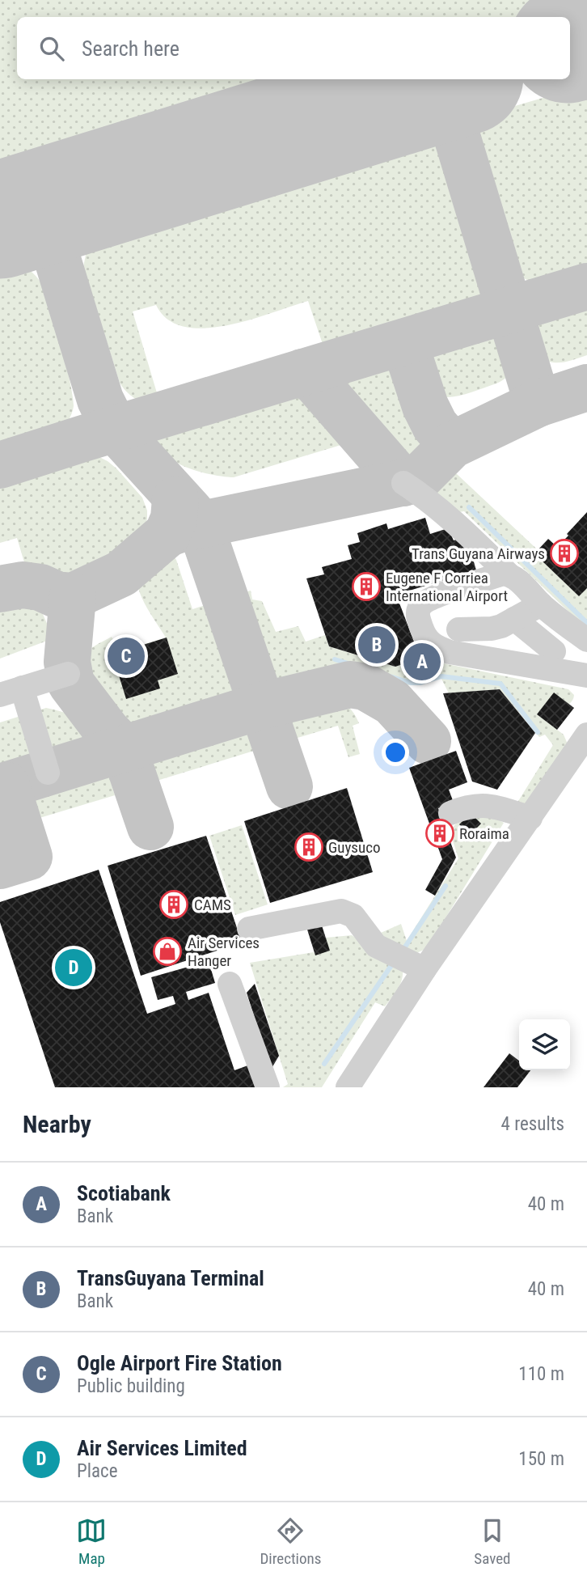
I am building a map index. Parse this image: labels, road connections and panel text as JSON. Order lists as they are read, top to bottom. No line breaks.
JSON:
{"places":{"building":["Trans Guyana Airways","Eugene F Corriea International Airport","Roraima","Guysuco","CAMS"],"shop":["Air Services Hanger"]},"page":{"search":"Search here","pins":["B","C","A","D"],"heading":["Nearby","4 results"],"list":[{"mark":"A","name":"Scotiabank","note":"Bank","value":"40 m"},{"mark":"B","name":"TransGuyana Terminal","note":"Bank","value":"40 m"},{"mark":"C","name":"Ogle Airport Fire Station","note":"Public building","value":"110 m"},{"mark":"D","name":"Air Services Limited","note":"Place","value":"150 m"}],"nav":["Map","Directions","Saved"]}}
